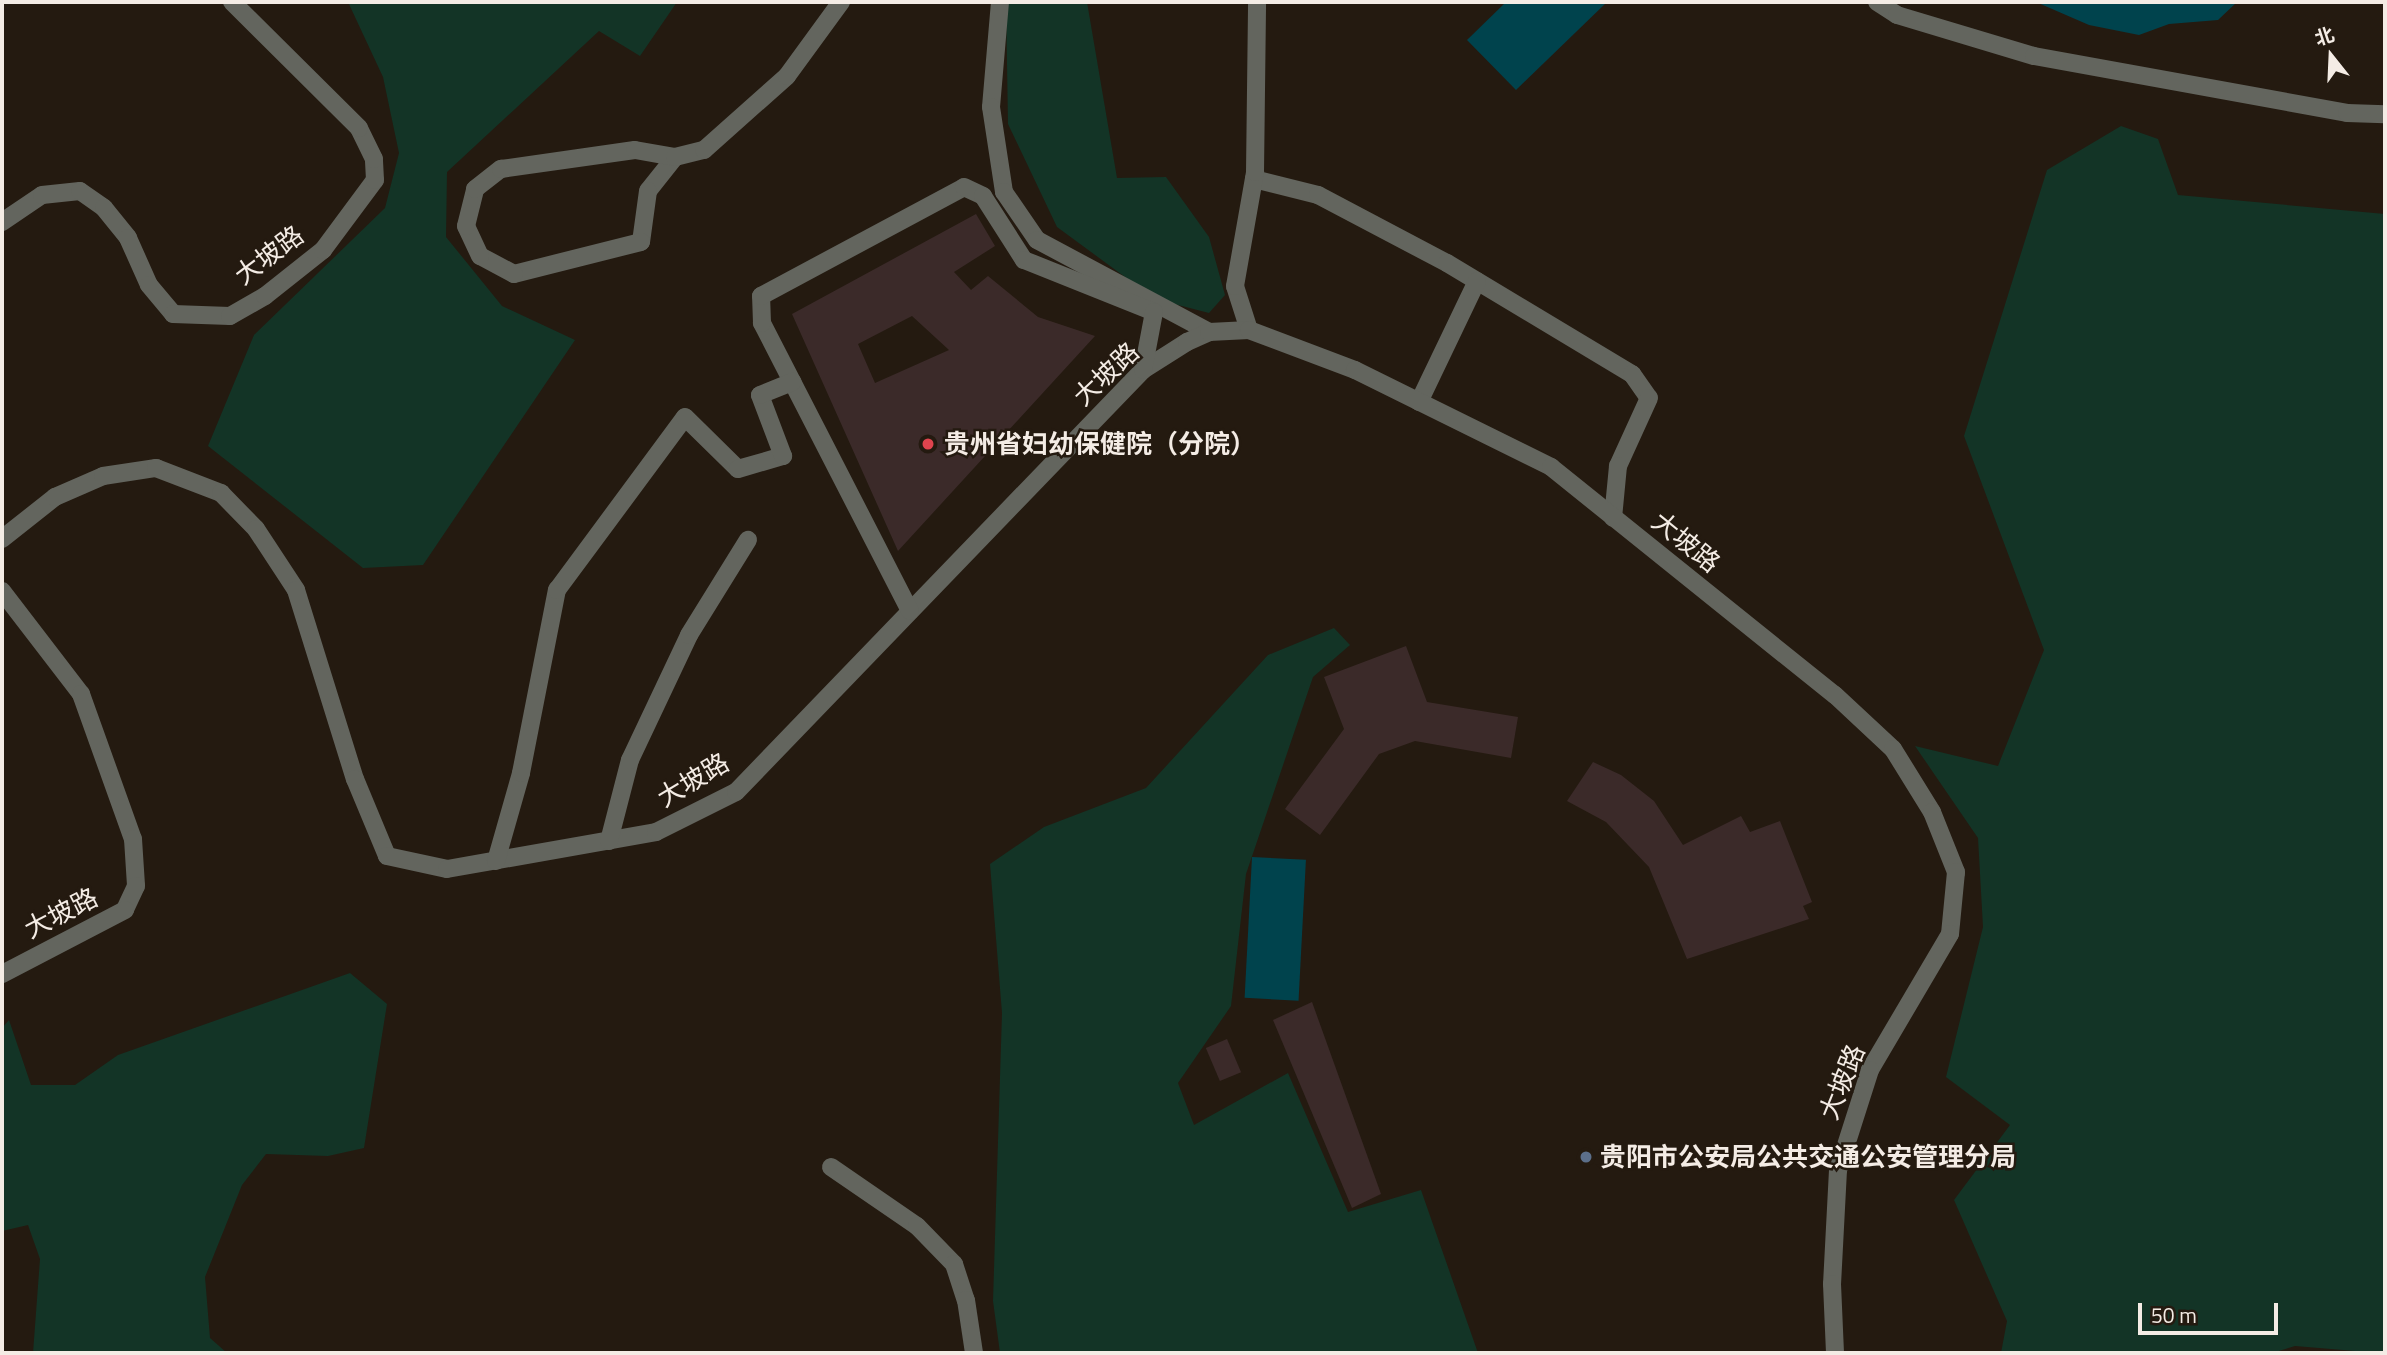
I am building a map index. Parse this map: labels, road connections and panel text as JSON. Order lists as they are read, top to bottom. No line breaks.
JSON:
{"streets":{"street":["大坡路"]},"places":["贵州省妇幼保健院（分院）","贵阳市公安局公共交通公安管理分局"],"scale_bar":"50 m","north":"top"}
